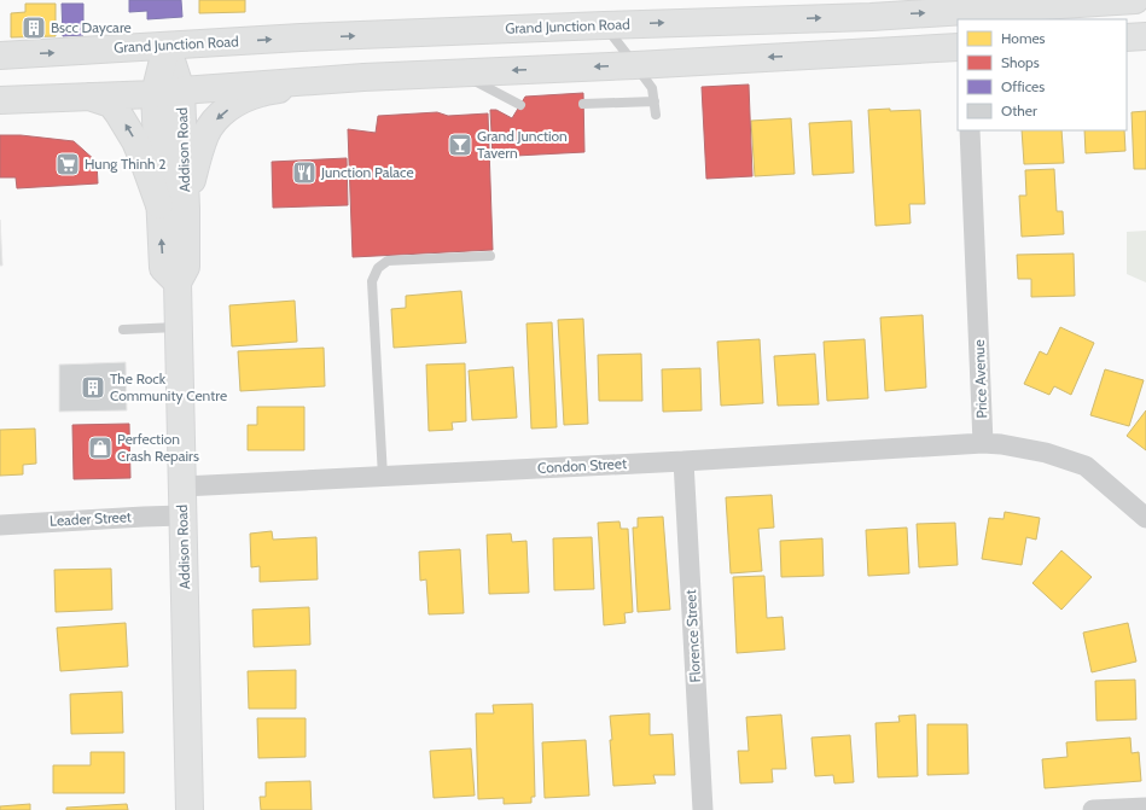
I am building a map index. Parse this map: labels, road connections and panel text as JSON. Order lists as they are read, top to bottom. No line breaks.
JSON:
{"streets":{"main road":["Grand Junction Road","Addison Road"],"street":["Price Avenue","Condon Street","Leader Street","Florence Street"]},"crossings":[["Grand Junction Road","Addison Road"],["Addison Road","Condon Street"],["Addison Road","Leader Street"],["Price Avenue","Condon Street"],["Condon Street","Florence Street"]],"places":{"building":["Bscc Daycare","The Rock Community Centre"],"bar":["Grand Junction Tavern"],"supermarket":["Hung Thinh 2"],"restaurant":["Junction Palace"],"shop":["Perfection Crash Repairs"]},"legend":["Homes","Shops","Offices","Other"]}
